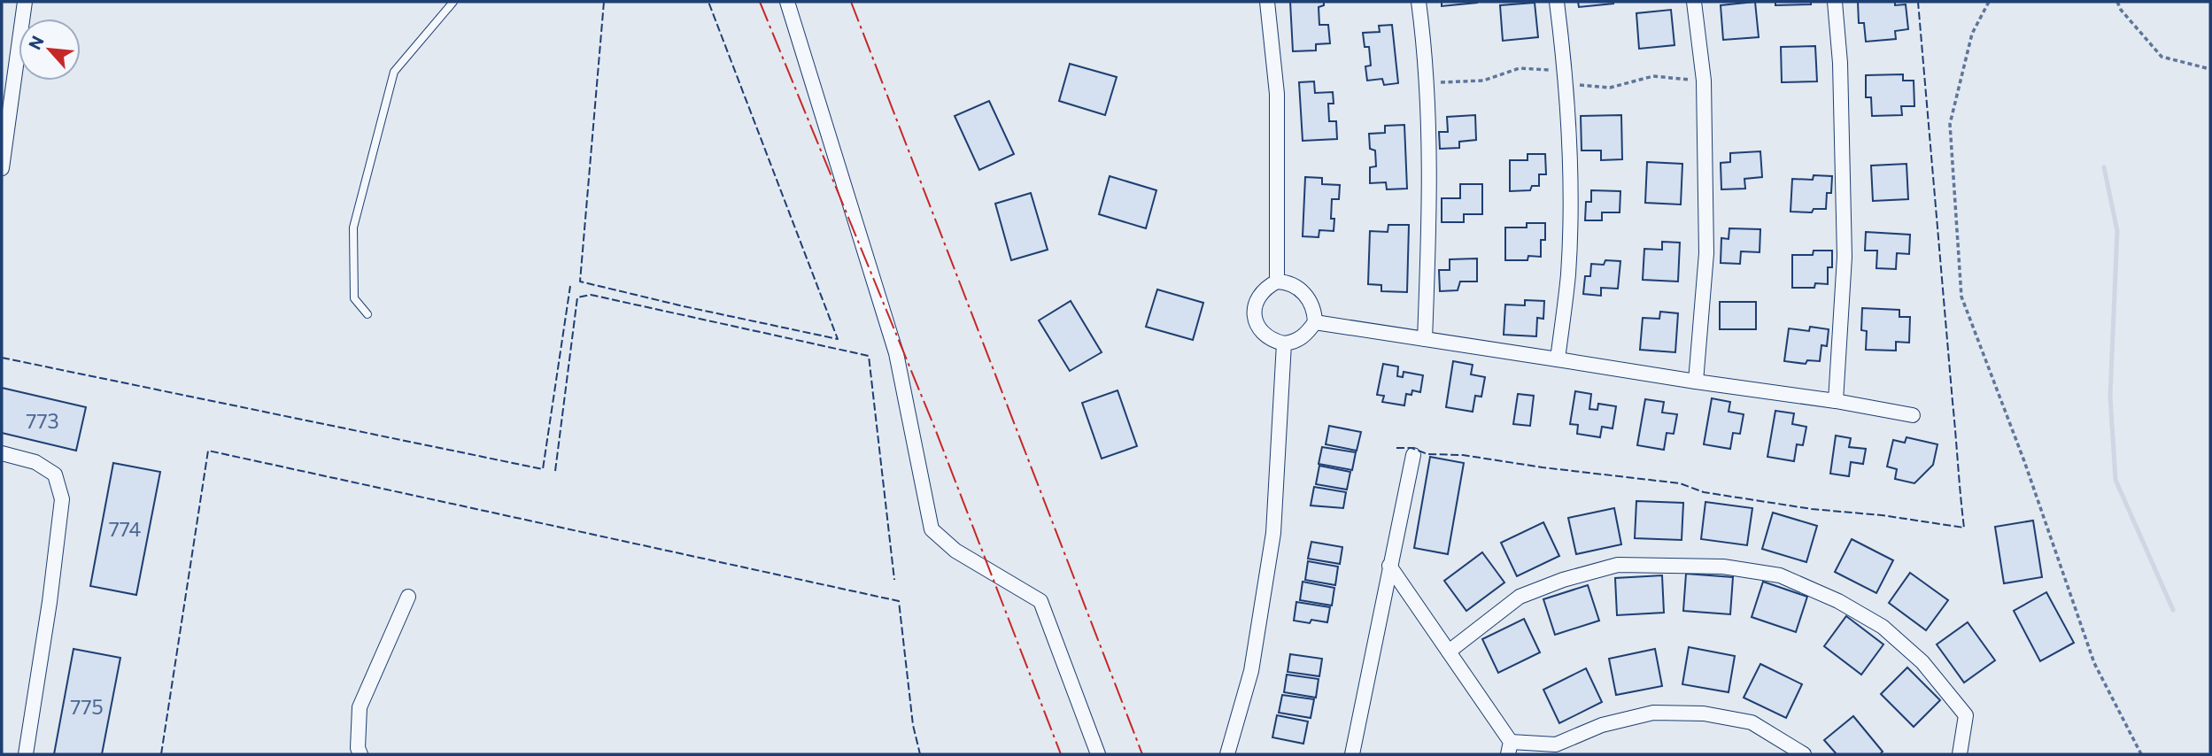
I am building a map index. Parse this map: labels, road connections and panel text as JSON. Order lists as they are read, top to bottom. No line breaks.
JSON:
{"house_numbers":["773","774","775"],"north":"top left"}
